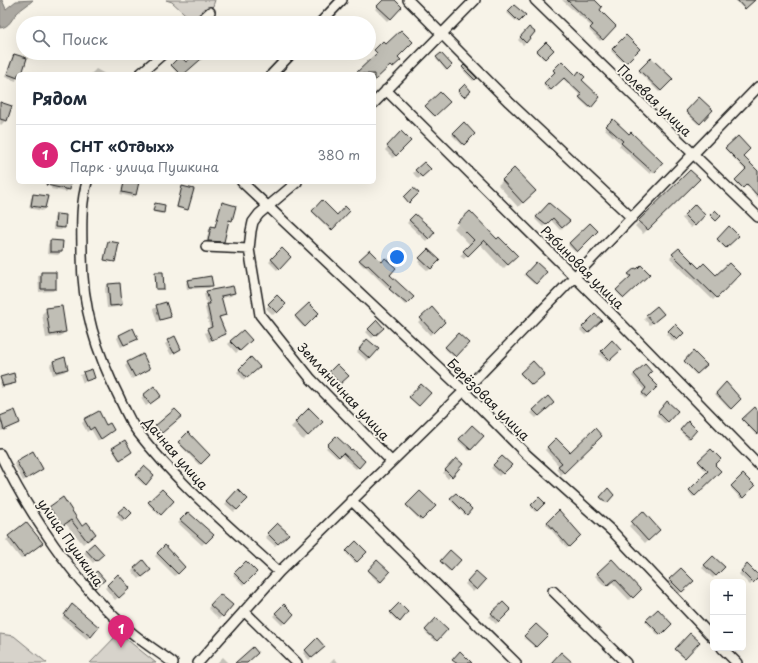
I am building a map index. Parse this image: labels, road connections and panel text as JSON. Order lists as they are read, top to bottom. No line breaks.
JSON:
{"streets":{"street":["Полевая улица","Рябиновая улица","Земляничная улица","Берёзовая улица","Дачная улица","улица Пушкина"]},"crossings":[["Земляничная улица","Берёзовая улица"]],"page":{"search":"Поиск","heading":"Рядом","list":[{"mark":"1","name":"СНТ «Отдых»","note":"Парк · улица Пушкина","value":"380 m"}],"map_buttons":["+","−"],"pins":"1"}}
